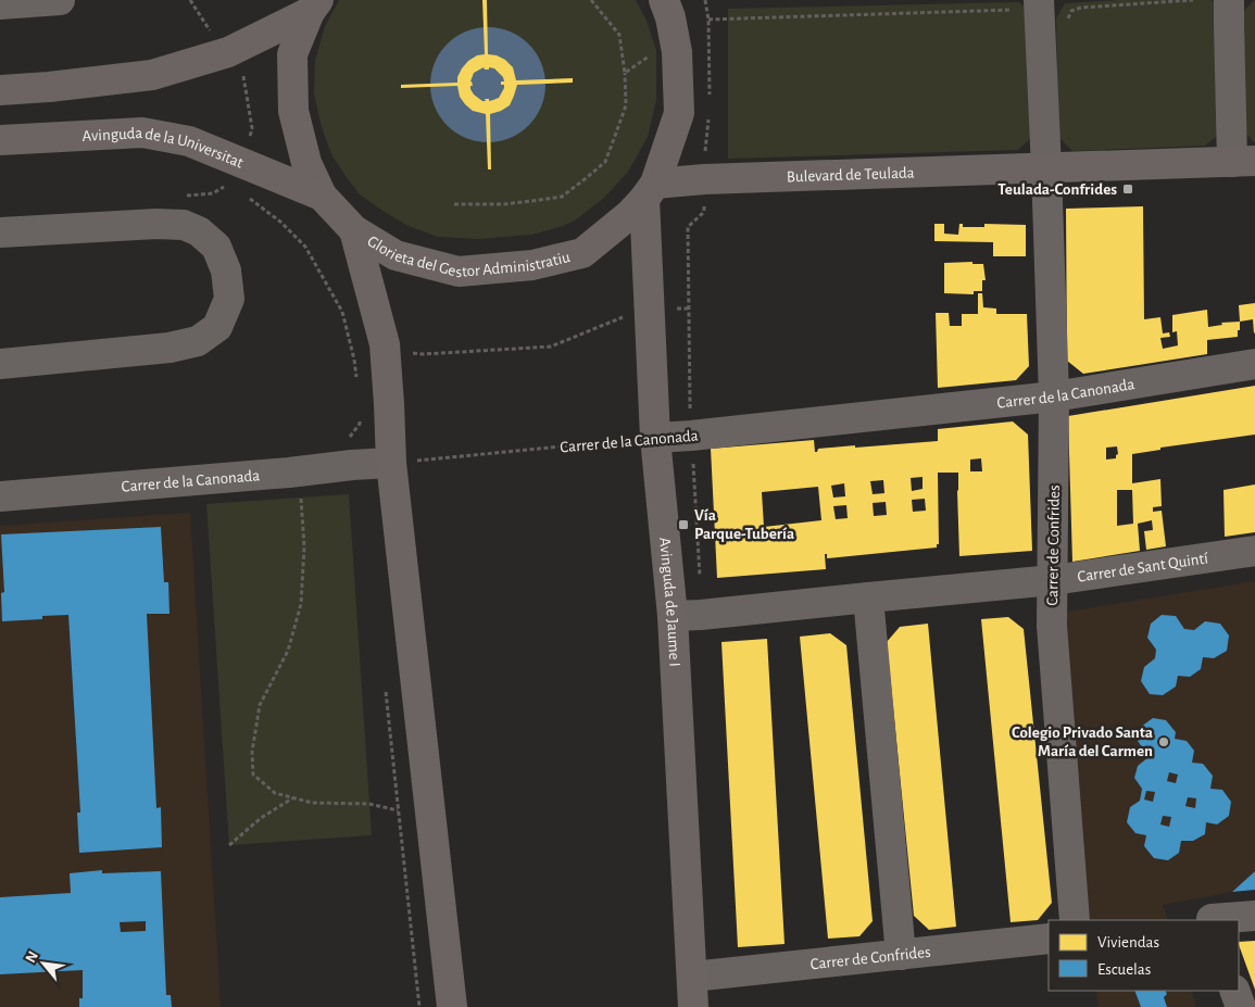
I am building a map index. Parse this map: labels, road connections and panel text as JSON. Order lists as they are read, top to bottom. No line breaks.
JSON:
{"streets":{"main road":["Avinguda de la Universitat","Bulevard de Teulada","Glorieta del Gestor Administratiu","Avinguda de Jaume I"],"street":["Carrer de la Canonada","Carrer de Confrides","Carrer de Sant Quintí"]},"crossings":[["Avinguda de la Universitat","Glorieta del Gestor Administratiu"],["Bulevard de Teulada","Glorieta del Gestor Administratiu"],["Bulevard de Teulada","Carrer de Confrides"],["Bulevard de Teulada","Avinguda de Jaume I"],["Glorieta del Gestor Administratiu","Avinguda de Jaume I"],["Carrer de la Canonada","Carrer de Confrides"],["Carrer de la Canonada","Avinguda de Jaume I"],["Carrer de Confrides","Carrer de Sant Quintí"],["Carrer de Confrides","Avinguda de Jaume I"],["Carrer de Sant Quintí","Avinguda de Jaume I"]],"places":{"transit":["Teulada-Confrides","Vía Parque-Tubería"],"other":["Colegio Privado Santa María del Carmen"]},"legend":["Viviendas","Escuelas"],"north":"top left"}
